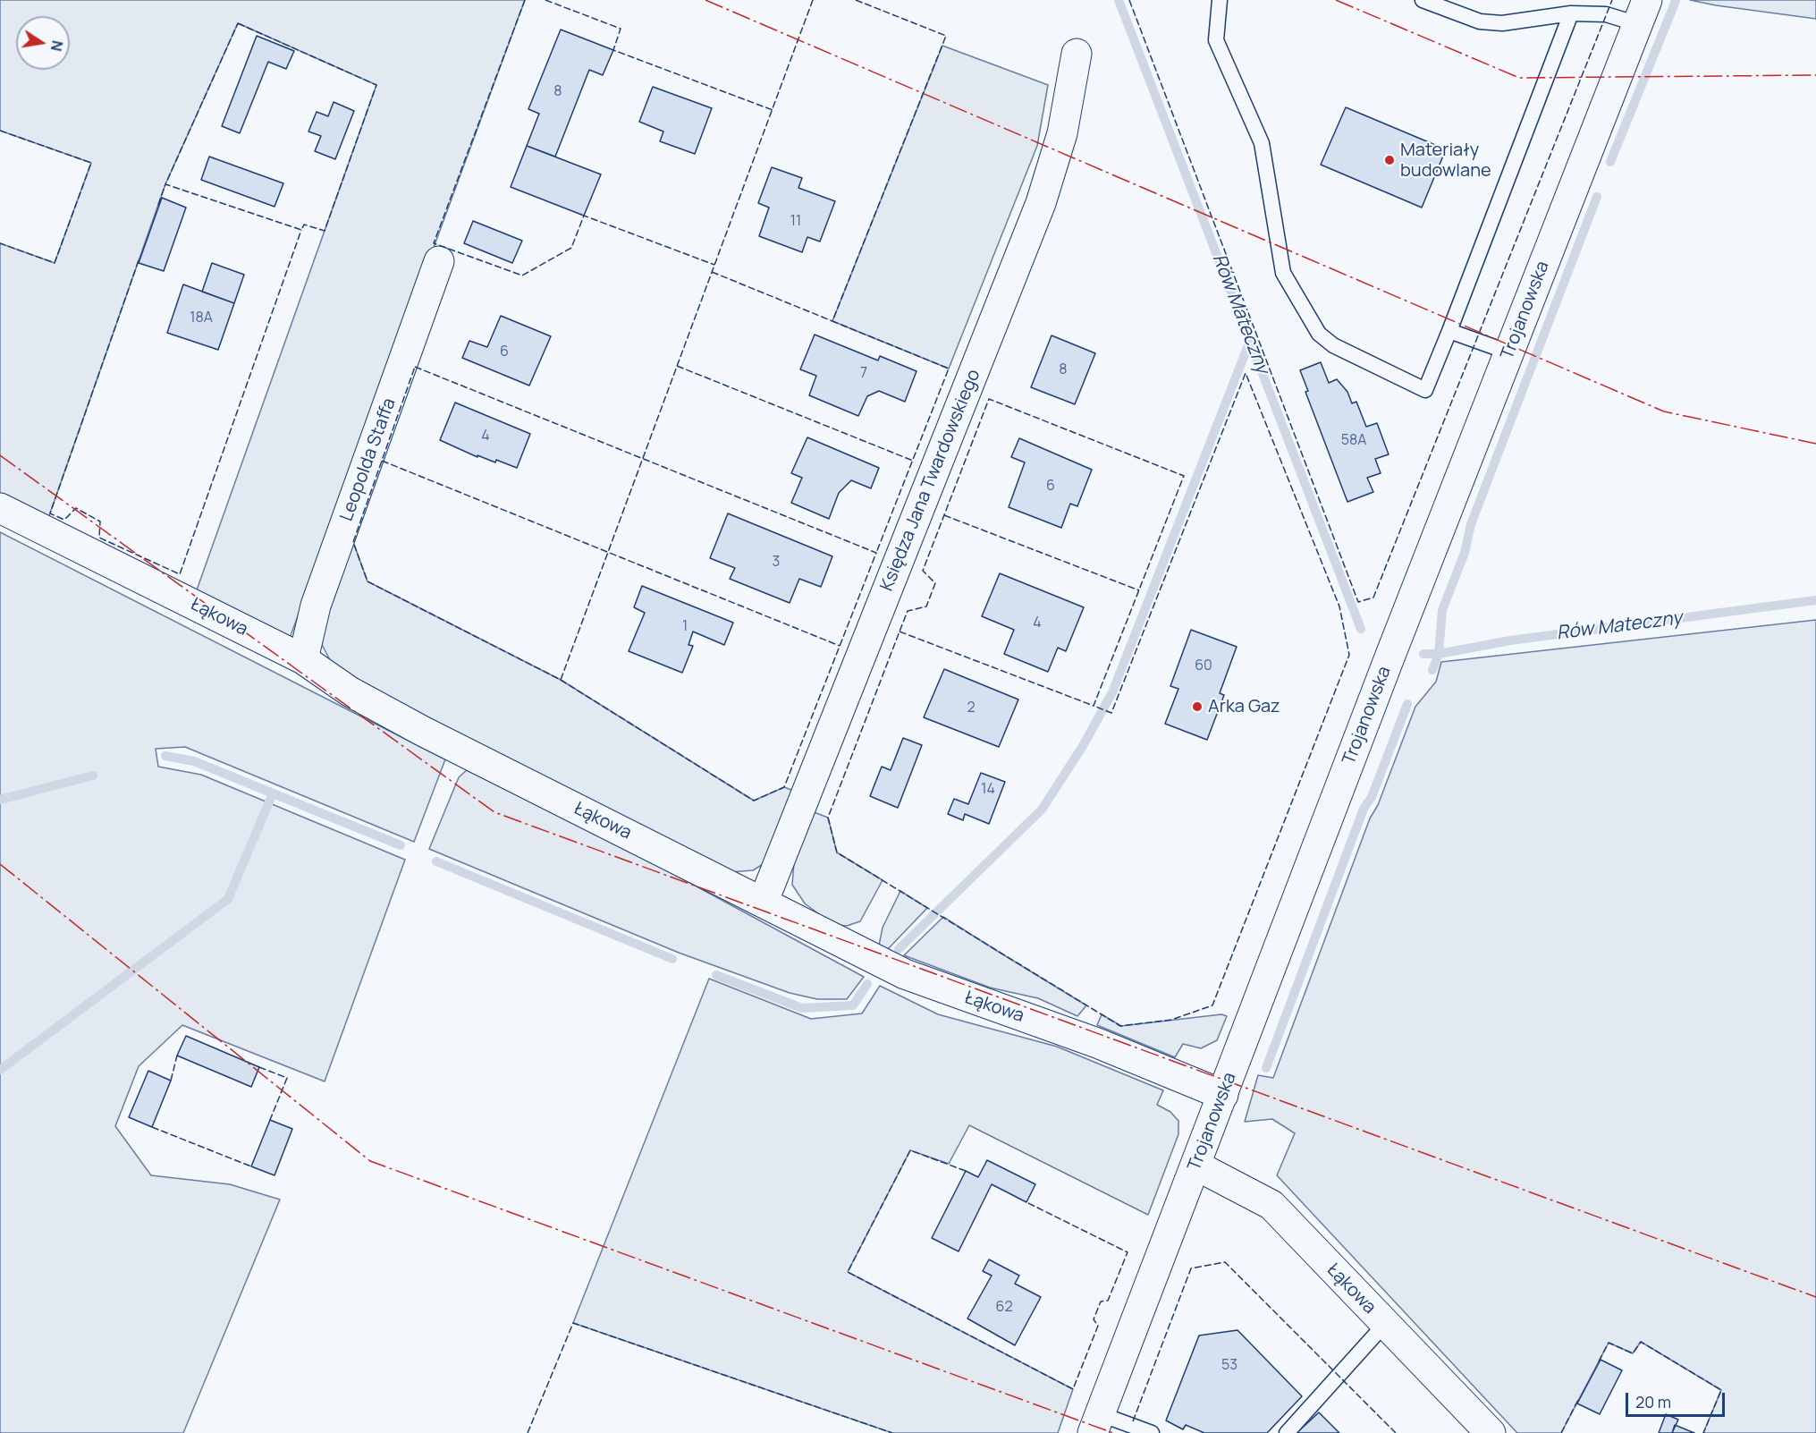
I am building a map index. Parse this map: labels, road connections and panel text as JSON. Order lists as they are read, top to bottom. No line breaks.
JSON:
{"streets":{"street":["Trojanowska","Leopolda Staffa","Księdza Jana Twardowskiego","Łąkowa"]},"crossings":[["Trojanowska","Łąkowa"],["Leopolda Staffa","Łąkowa"],["Księdza Jana Twardowskiego","Łąkowa"]],"water":["Rów Mateczny"],"places":["Materiały budowlane","Arka Gaz"],"house_numbers":["8","11","18A","6","8","7","4","58A","6","3","4","1","60","2","14","62","53"],"scale_bar":"20 m","north":"right"}
